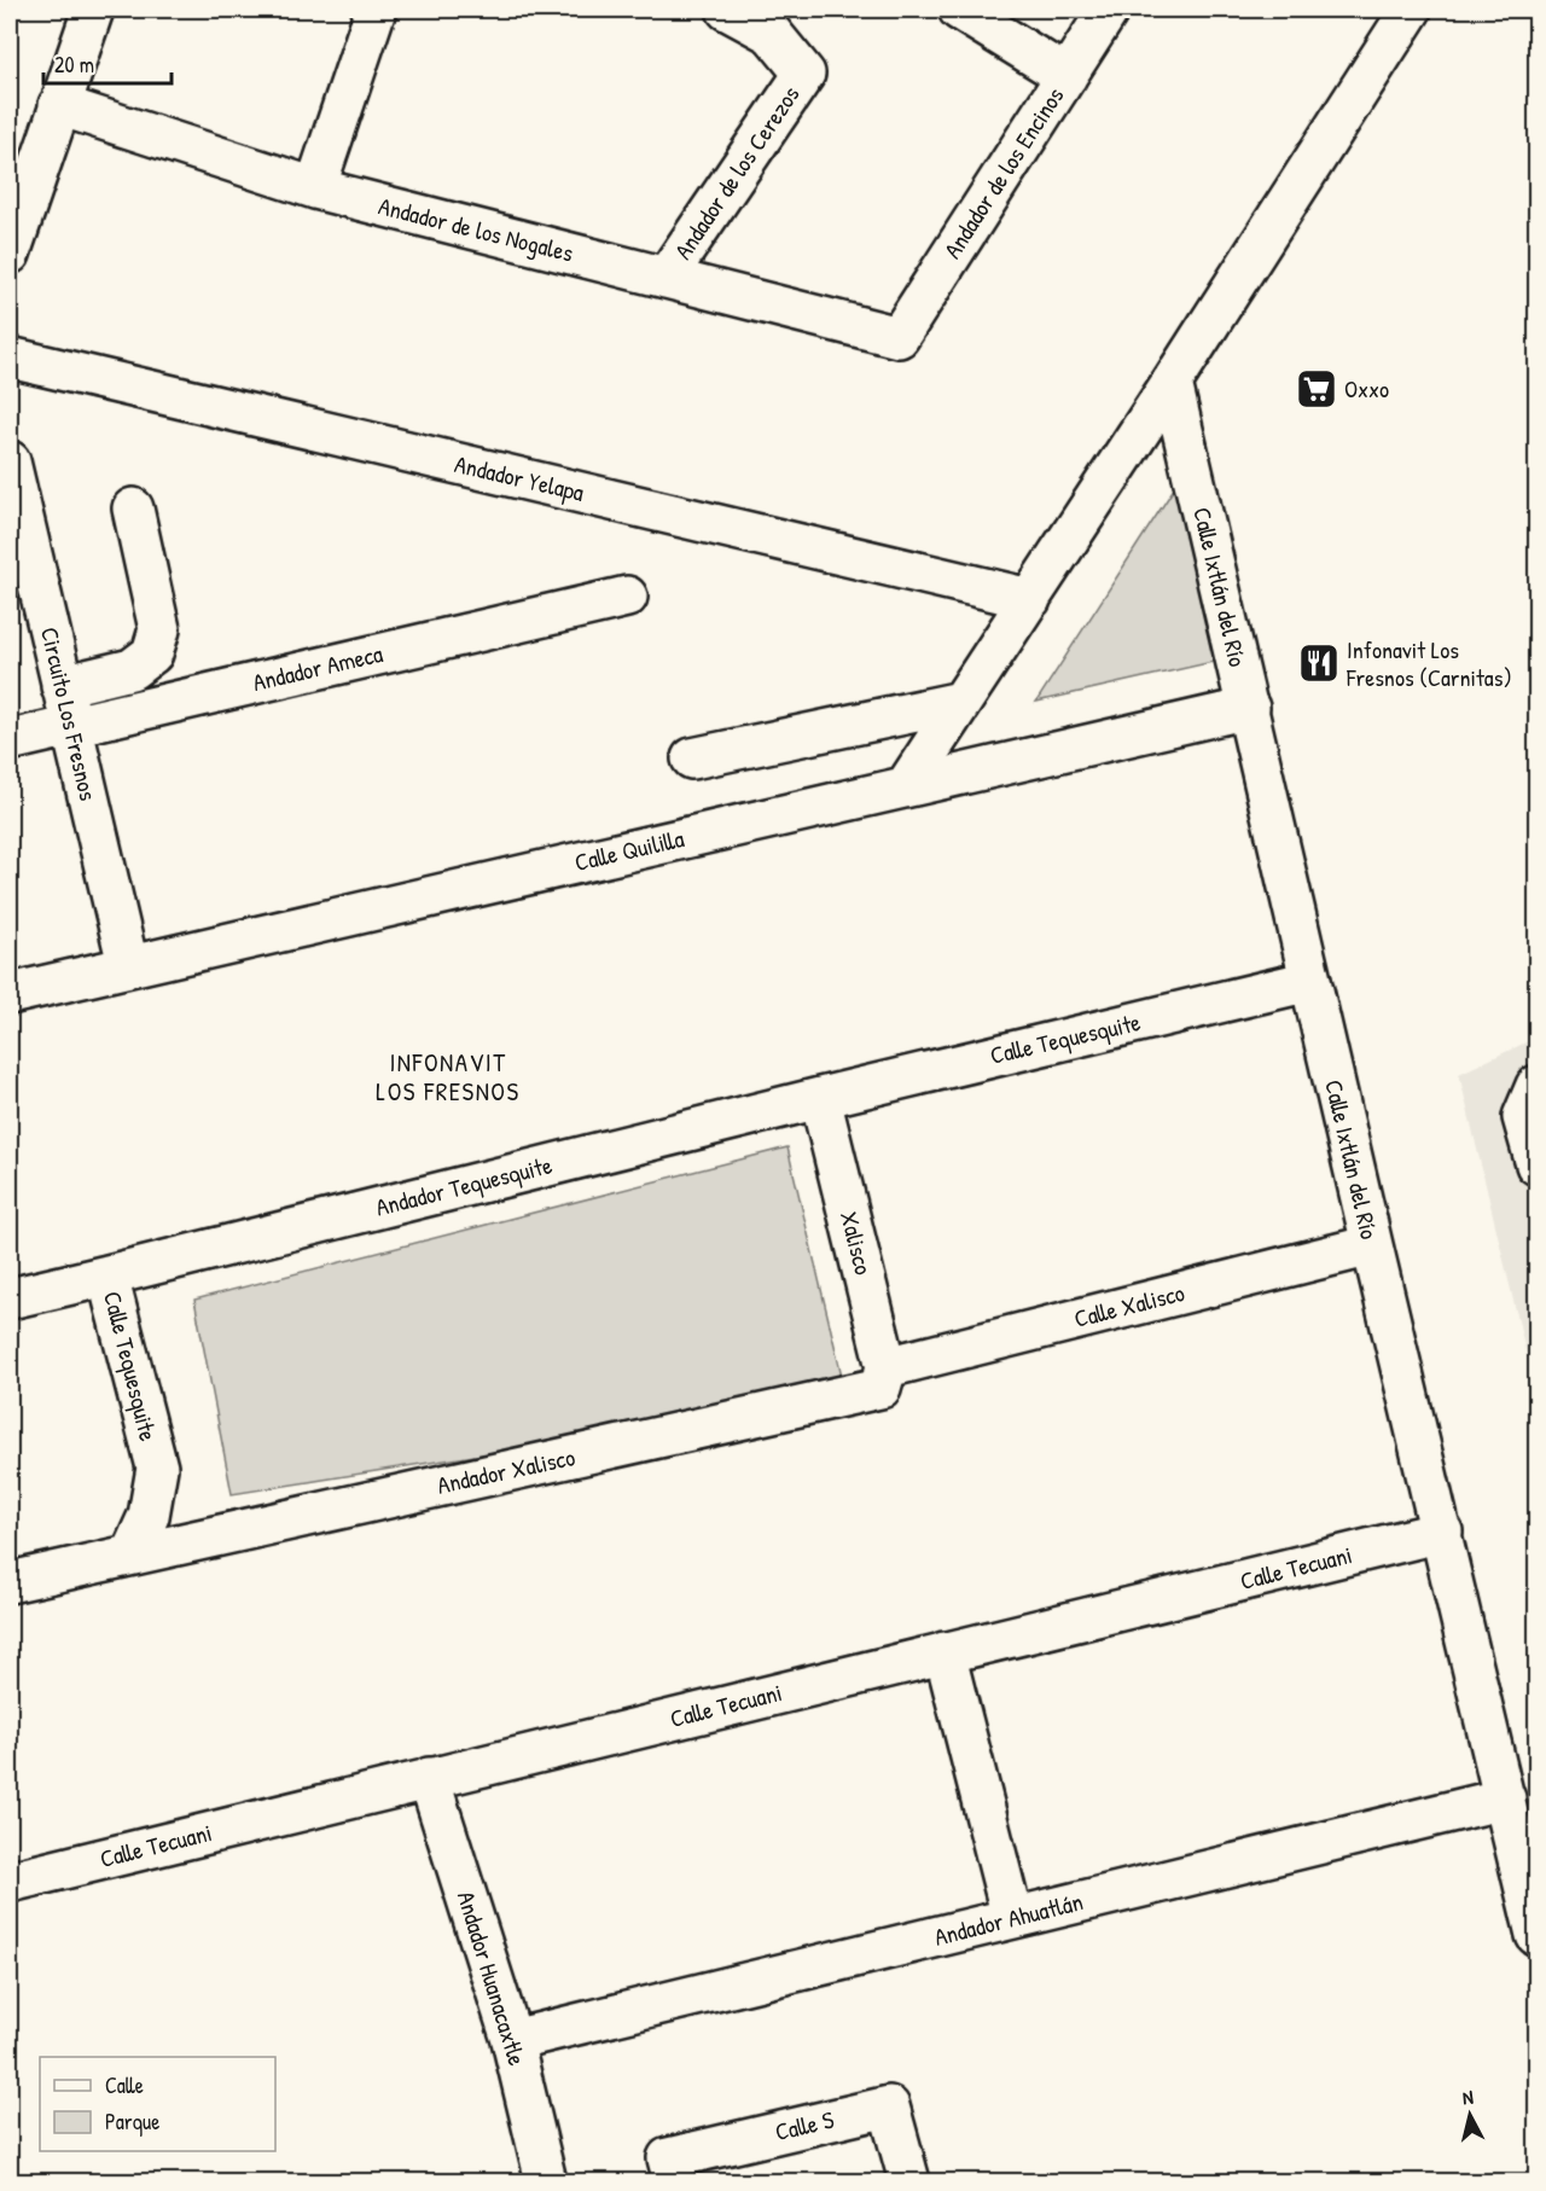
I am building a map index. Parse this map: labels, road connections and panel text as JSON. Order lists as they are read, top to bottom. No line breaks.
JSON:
{"streets":{"street":["Andador de los Cerezos","Andador de los Encinos","Andador de los Nogales","Andador Yelapa","Calle Ixtlán del Río","Andador Ameca","Circuito Los Fresnos","Calle Quililla","Calle Tequesquite","Andador Tequesquite","Xalisco","Calle Xalisco","Andador Xalisco","Calle Tecuani","Andador Ahuatlán","Andador Huanacaxtle","Calle S"]},"crossings":[["Andador de los Cerezos","Andador de los Nogales"],["Andador de los Encinos","Andador de los Nogales"],["Calle Ixtlán del Río","Calle Quililla"],["Calle Ixtlán del Río","Calle Tequesquite"],["Calle Ixtlán del Río","Calle Xalisco"],["Calle Ixtlán del Río","Calle Tecuani"],["Calle Ixtlán del Río","Andador Ahuatlán"],["Andador Ameca","Circuito Los Fresnos"],["Circuito Los Fresnos","Calle Quililla"],["Calle Tequesquite","Andador Tequesquite"],["Calle Tequesquite","Xalisco"],["Calle Tequesquite","Andador Xalisco"],["Andador Tequesquite","Xalisco"],["Xalisco","Calle Xalisco"],["Xalisco","Andador Xalisco"],["Calle Xalisco","Andador Xalisco"],["Calle Tecuani","Andador Huanacaxtle"],["Andador Ahuatlán","Andador Huanacaxtle"]],"districts":["INFONAVIT LOS FRESNOS"],"places":{"supermarket":["Oxxo"],"restaurant":["Infonavit Los Fresnos (Carnitas)"]},"legend":["Calle","Parque"],"scale_bar":"20 m","north":"top"}
